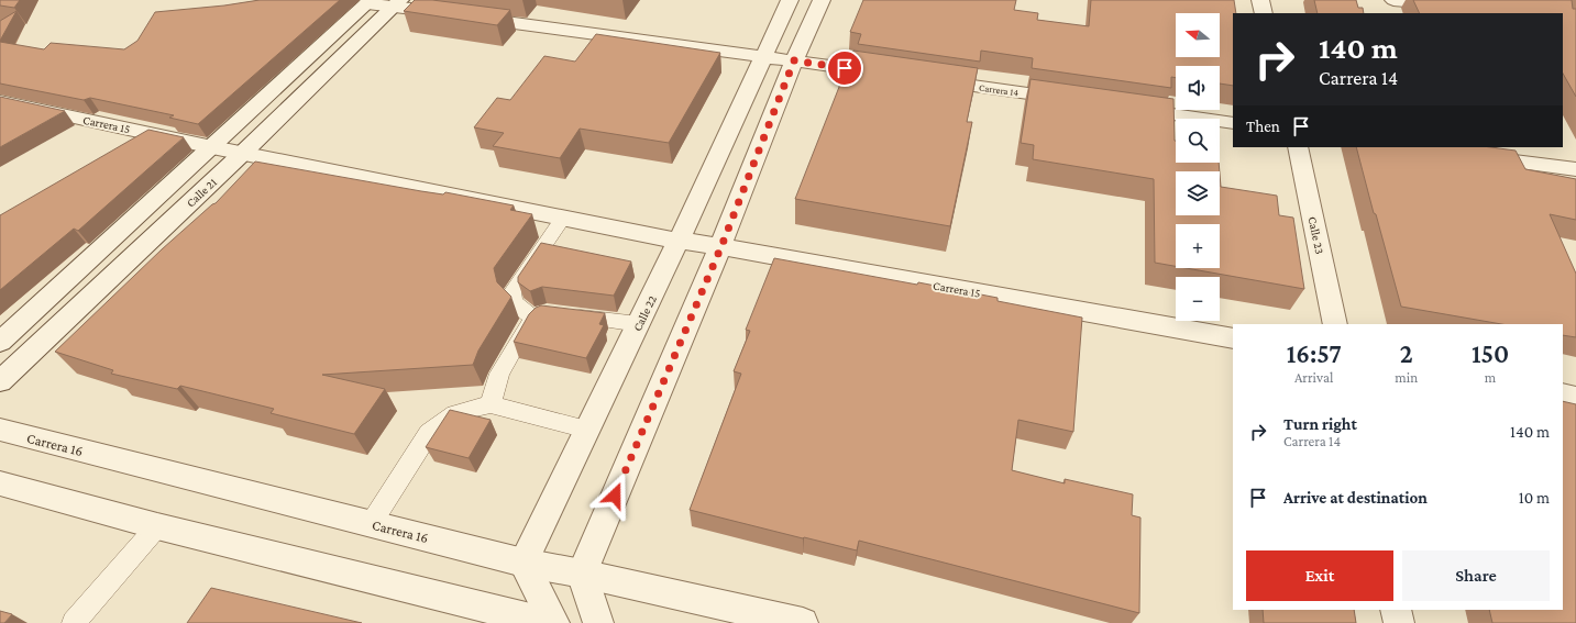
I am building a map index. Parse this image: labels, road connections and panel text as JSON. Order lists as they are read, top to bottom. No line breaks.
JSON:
{"streets":{"street":["Carrera 14","Carrera 15","Calle 21","Calle 23","Calle 22","Carrera 16"]},"crossings":[["Carrera 15","Calle 21"],["Carrera 15","Calle 22"],["Calle 22","Carrera 16"]],"north":"left","page":{"map_buttons":["+","−"],"turn":["140 m","Carrera 14"],"then":"Then","eta":["16:57","Arrival","2","min","150","m"],"list":[{"name":"Turn right","note":"Carrera 14","value":"140 m"},{"name":"Arrive at destination","value":"10 m"}],"buttons":["Exit","Share"]}}
